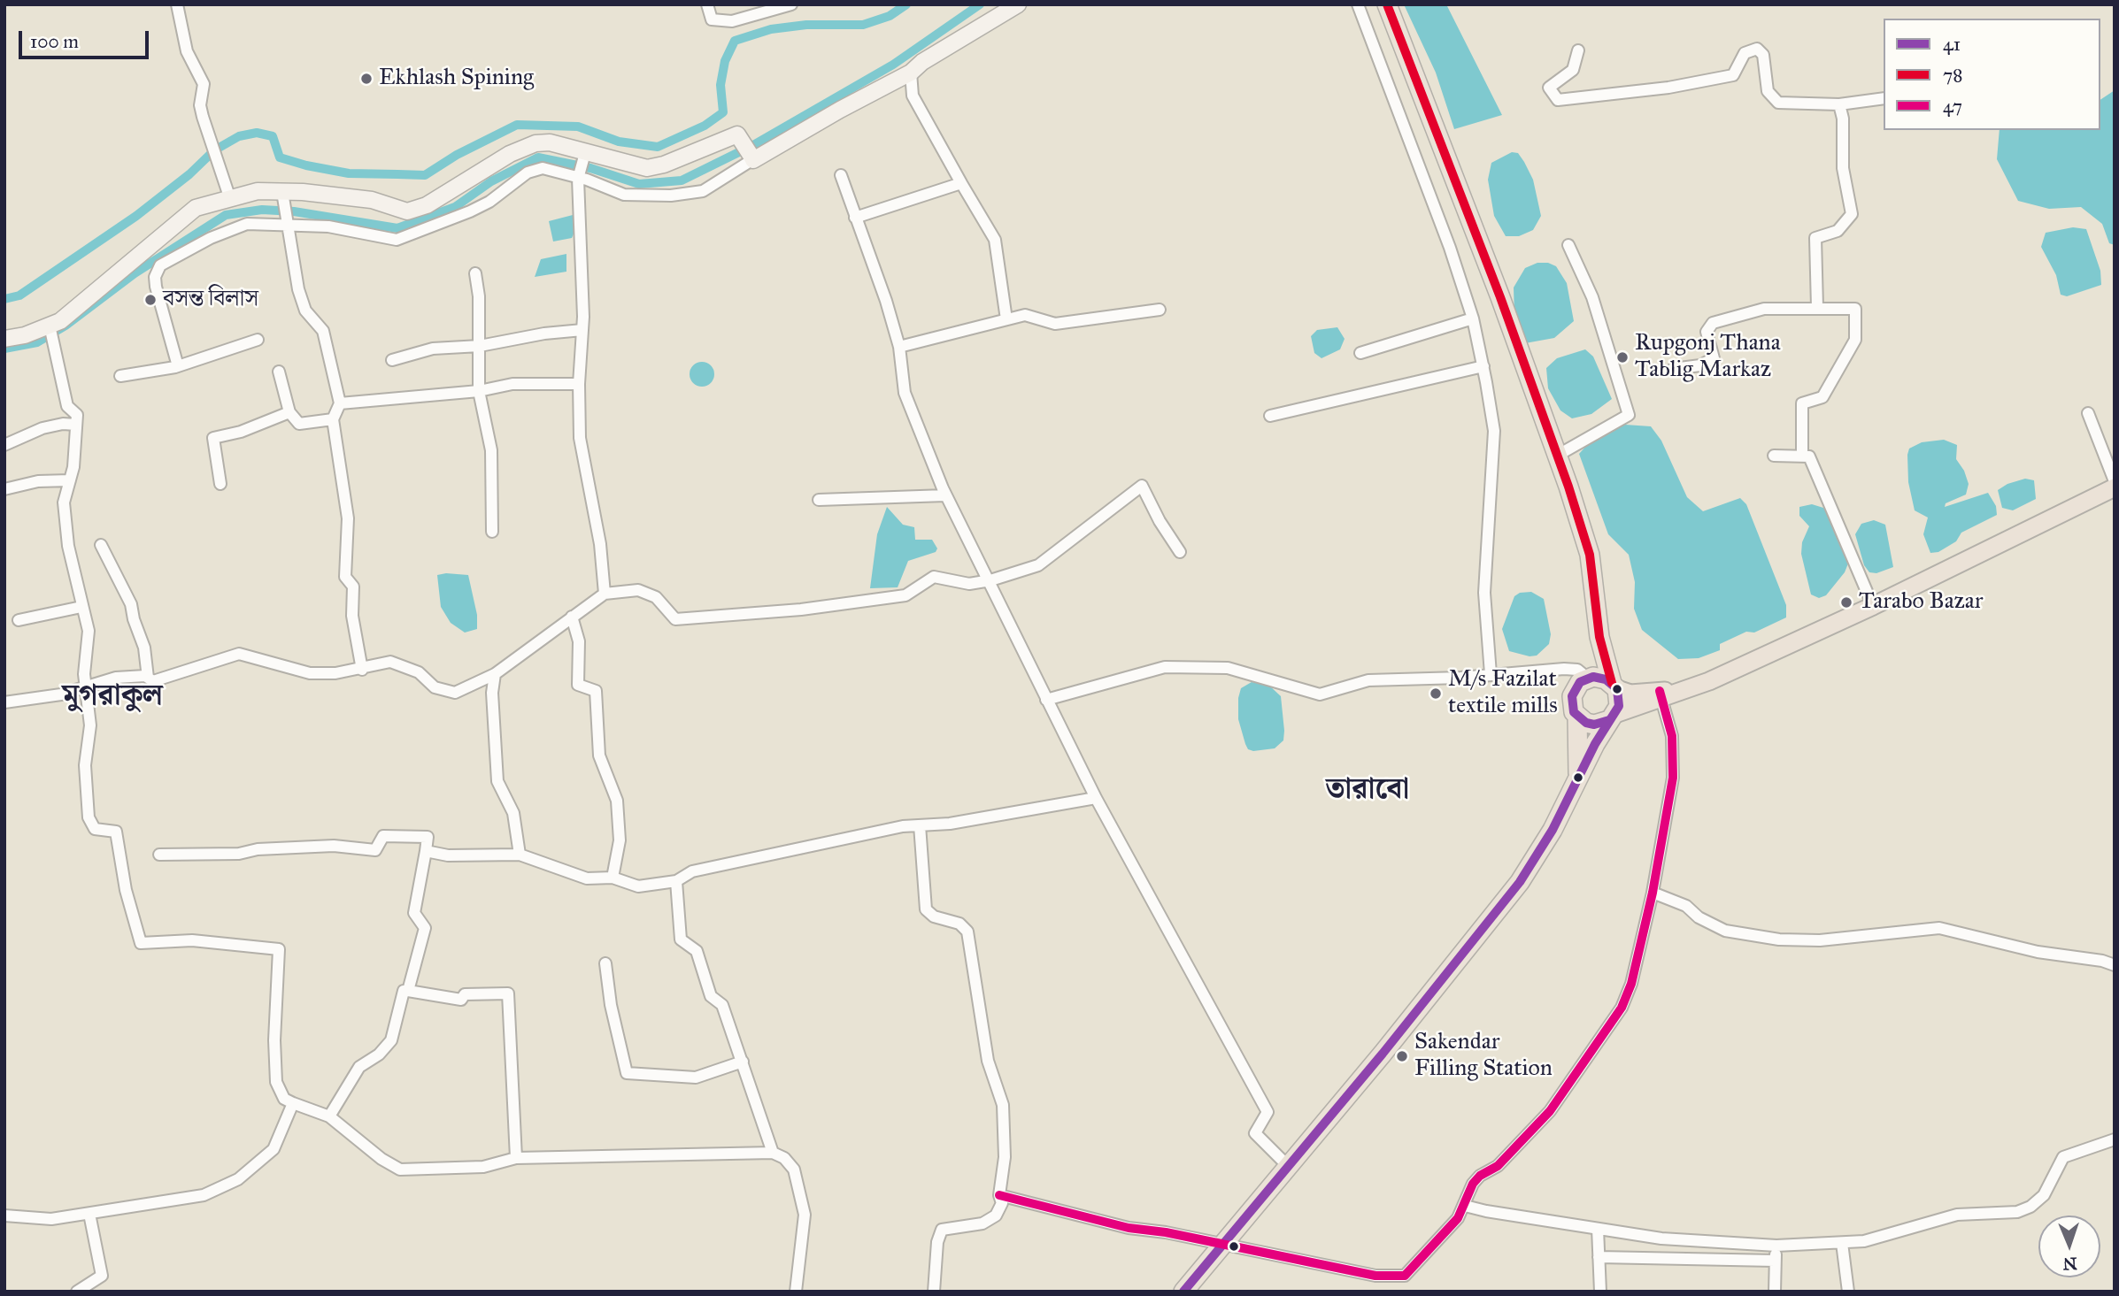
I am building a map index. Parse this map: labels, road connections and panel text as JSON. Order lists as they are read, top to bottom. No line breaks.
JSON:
{"districts":["মুগরাকুল","তারাবো"],"places":["Ekhlash Spining","বসন্ত বিলাস","Rupgonj Thana Tablig Markaz","Tarabo Bazar","M/s Fazilat textile mills","Sakendar Filling Station"],"lines":["transit line 78","transit line 41","transit line 47"],"legend":["41","78","47"],"scale_bar":"100 m","north":"bottom"}
